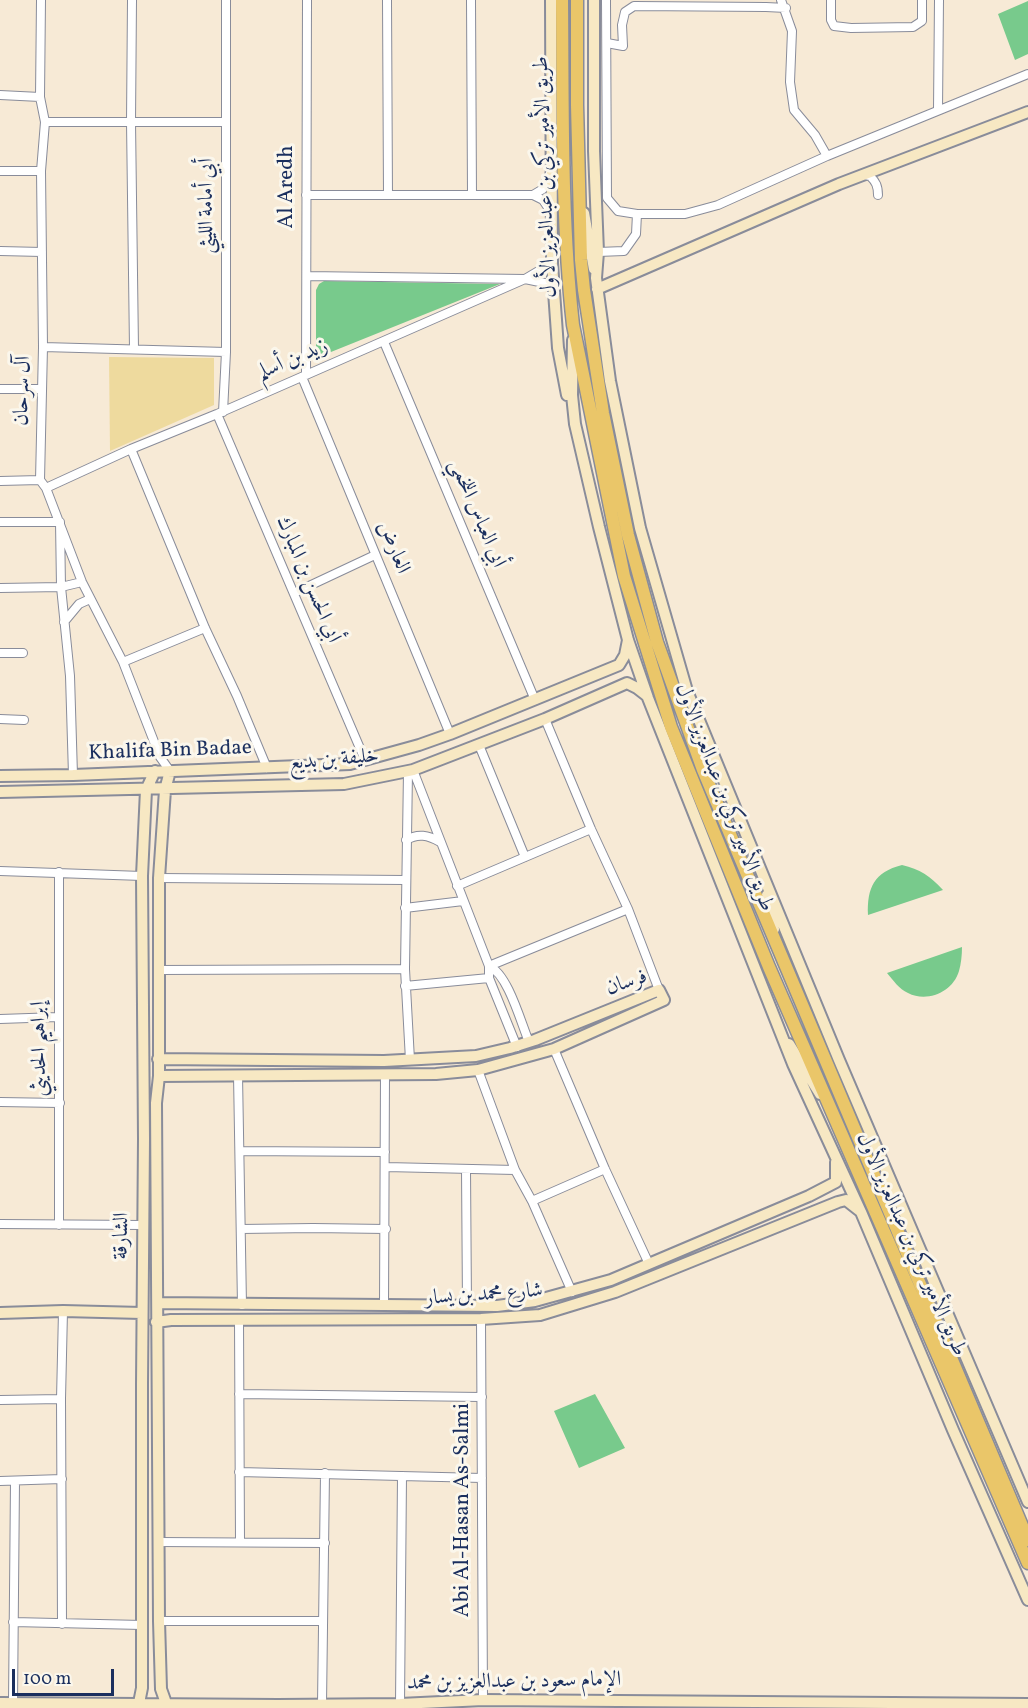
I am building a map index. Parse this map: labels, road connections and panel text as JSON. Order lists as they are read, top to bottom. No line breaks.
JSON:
{"streets":{"main road":["طريق الأمير تركي بن عبدالعزيز الأول"],"street":["Al Aredh","أبي أمامة الليثي","زيد بن أسلم","آل سرحان","أبي العباس اللخمي","العارض","أبي الحسن بن المبارك","Khalifa Bin Badae","خليفة بن بديع","فرسان","إبراهيم الحديثي","الشارقة","شارع محمد بن يسار","Abi Al-Hasan As-Salmi","الإمام سعود بن عبدالعزيز بن محمد"]},"crossings":[["Al Aredh","زيد بن أسلم"],["Al Aredh","العارض"],["أبي أمامة الليثي","زيد بن أسلم"],["أبي أمامة الليثي","أبي الحسن بن المبارك"],["زيد بن أسلم","أبي العباس اللخمي"],["زيد بن أسلم","العارض"],["زيد بن أسلم","أبي الحسن بن المبارك"],["أبي العباس اللخمي","Khalifa Bin Badae"],["العارض","Khalifa Bin Badae"],["أبي الحسن بن المبارك","Khalifa Bin Badae"],["Khalifa Bin Badae","الشارقة"],["خليفة بن بديع","الشارقة"],["فرسان","الشارقة"],["الشارقة","شارع محمد بن يسار"],["الشارقة","الإمام سعود بن عبدالعزيز بن محمد"],["شارع محمد بن يسار","Abi Al-Hasan As-Salmi"],["Abi Al-Hasan As-Salmi","الإمام سعود بن عبدالعزيز بن محمد"]],"scale_bar":"100 m"}
